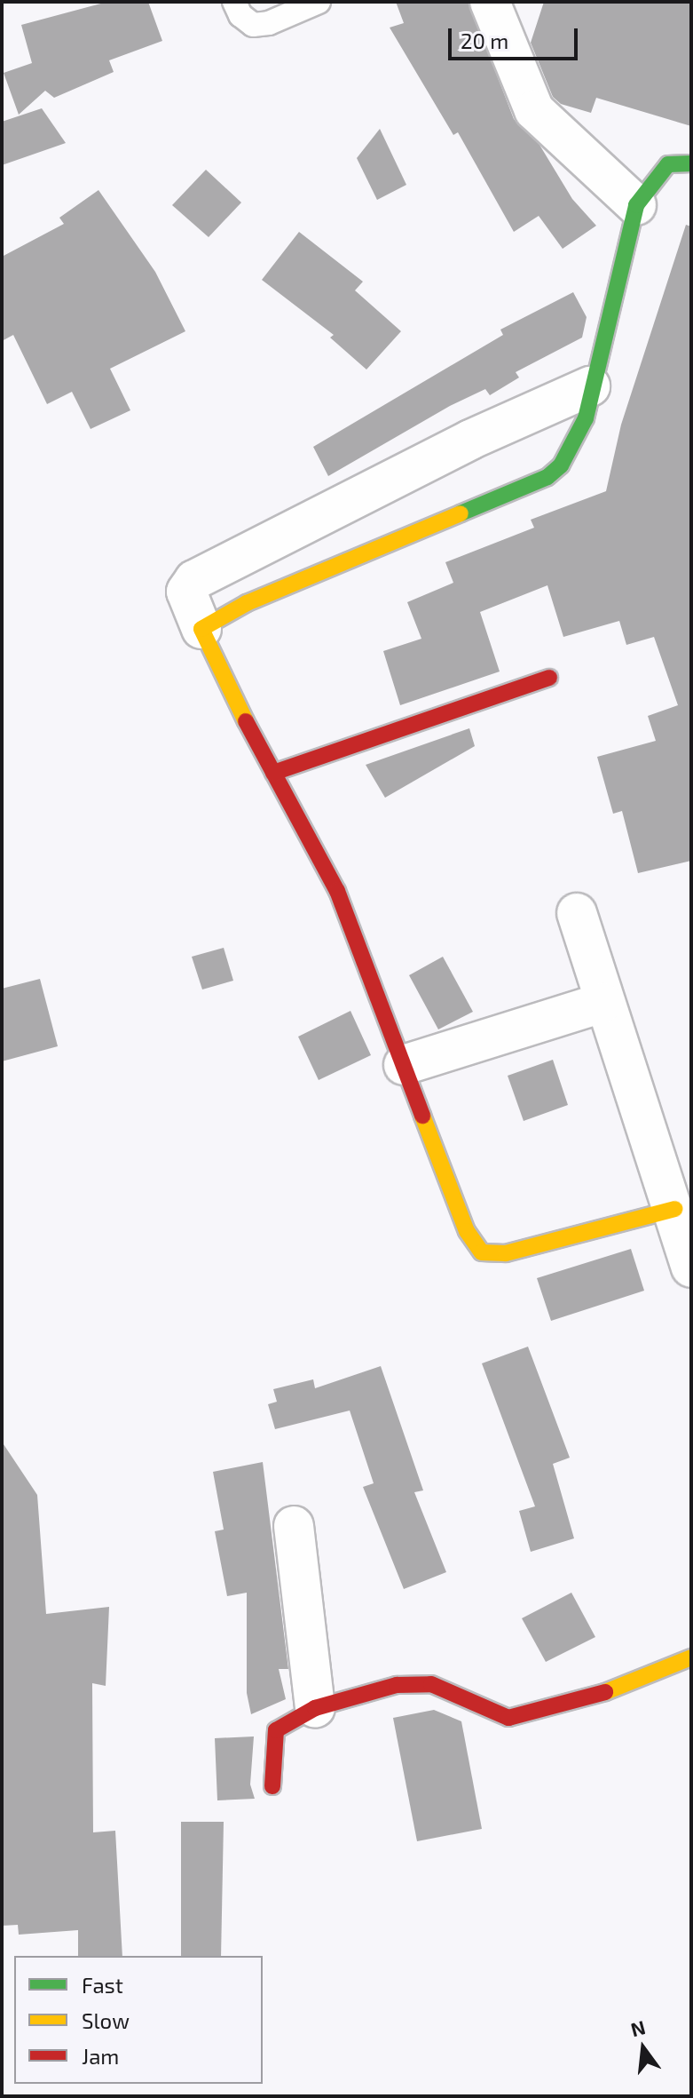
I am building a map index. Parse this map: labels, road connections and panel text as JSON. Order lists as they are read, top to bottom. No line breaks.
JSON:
{"legend":["Fast","Slow","Jam"],"scale_bar":"20 m","north":"top"}
